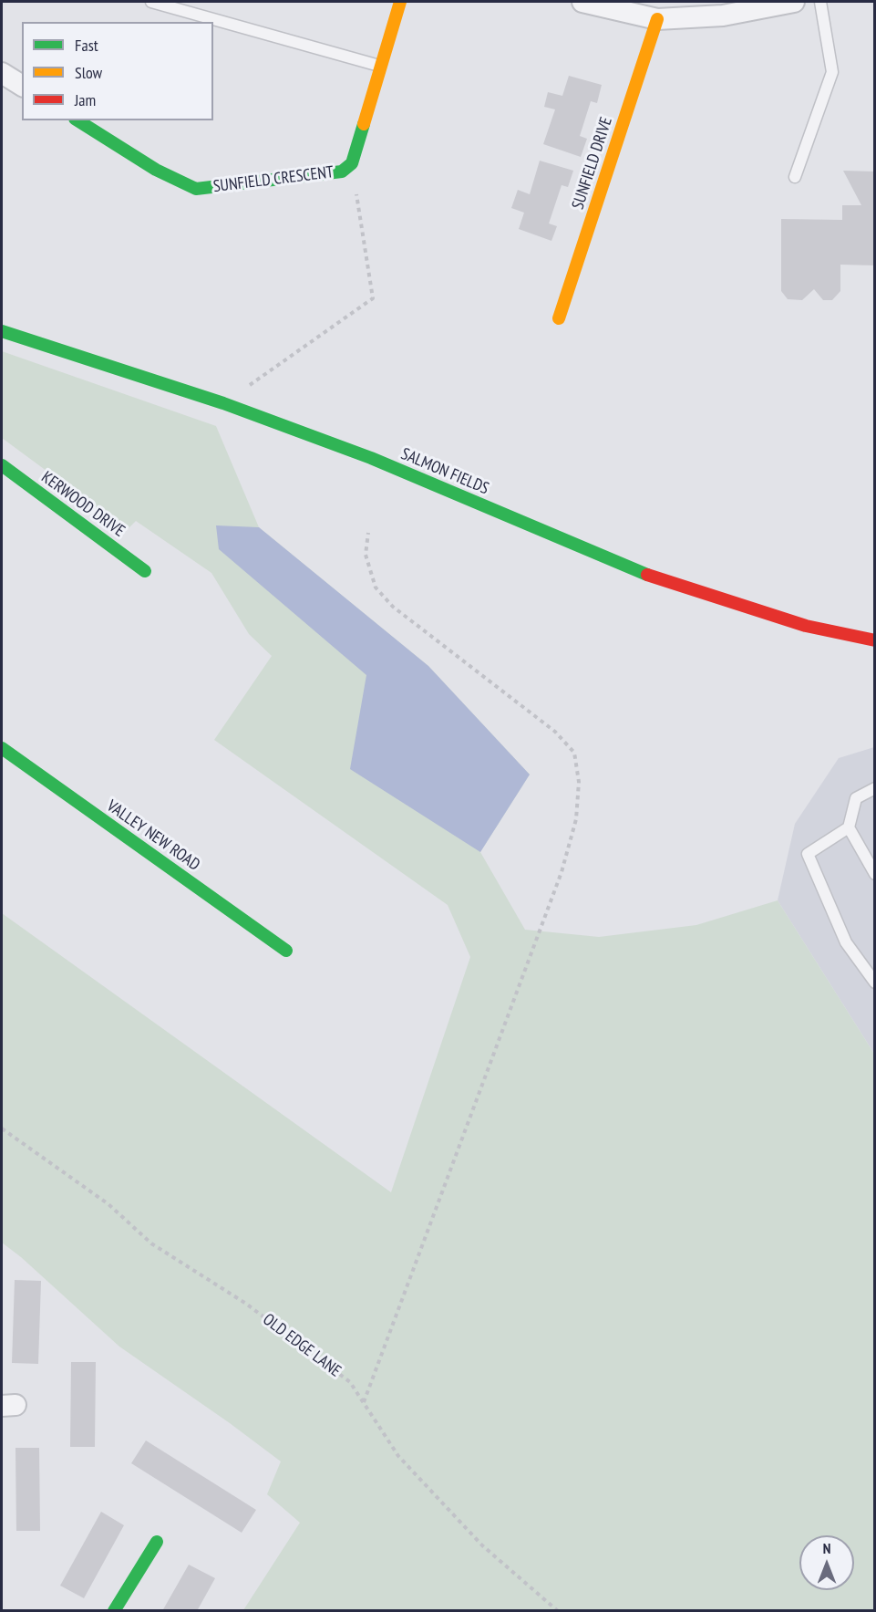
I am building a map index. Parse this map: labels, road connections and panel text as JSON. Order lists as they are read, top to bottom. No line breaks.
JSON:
{"streets":{"street":["SUNFIELD DRIVE","SUNFIELD CRESCENT","SALMON FIELDS","KERWOOD DRIVE","VALLEY NEW ROAD"],"path":["OLD EDGE LANE"]},"legend":["Fast","Slow","Jam"],"north":"top"}
